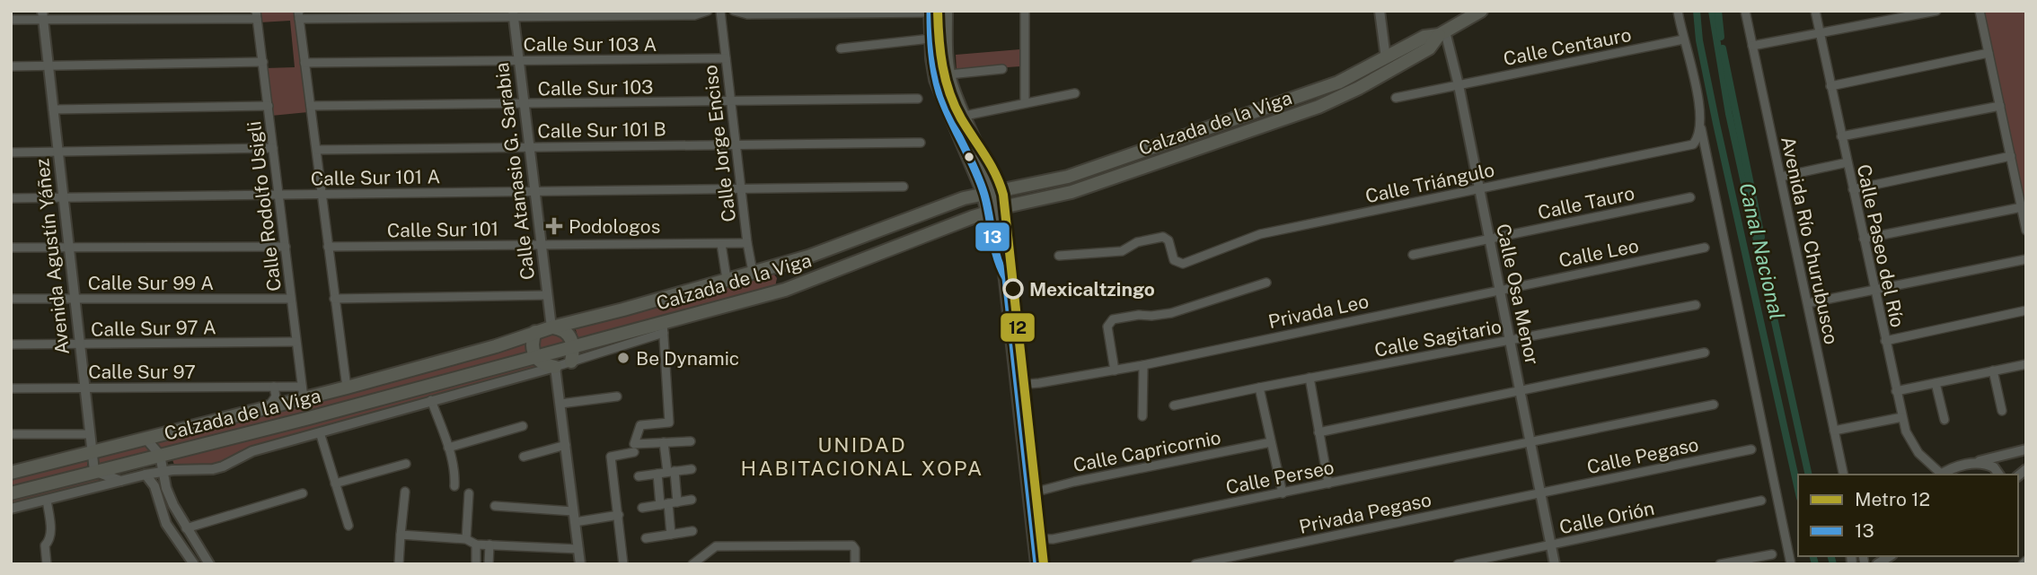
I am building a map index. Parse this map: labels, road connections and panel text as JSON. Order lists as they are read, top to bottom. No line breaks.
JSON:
{"streets":{"main road":["Calzada de la Viga"],"street":["Calle Sur 103 A","Calle Centauro","Calle Sur 103","Calle Sur 101 B","Calle Jorge Enciso","Calle Atanasio G. Sarabia","Calle Sur 101 A","Calle Triángulo","Calle Tauro","Calle Rodolfo Usigli","Calle Sur 101","Avenida Río Churubusco","Calle Paseo del Río","Calle Leo","Avenida Agustín Yáñez","Calle Sur 99 A","Calle Osa Menor","Privada Leo","Calle Sur 97 A","Calle Sagitario","Calle Sur 97","Calle Capricornio","Calle Pegaso","Calle Perseo","Privada Pegaso","Calle Orión"]},"crossings":[["Calle Sur 103 A","Calle Jorge Enciso"],["Calle Sur 103 A","Calle Atanasio G. Sarabia"],["Calle Centauro","Calle Osa Menor"],["Calle Sur 103","Calle Jorge Enciso"],["Calle Sur 103","Calle Atanasio G. Sarabia"],["Calzada de la Viga","Calle Jorge Enciso"],["Calzada de la Viga","Calle Atanasio G. Sarabia"],["Calzada de la Viga","Calle Rodolfo Usigli"],["Calzada de la Viga","Avenida Agustín Yáñez"],["Calzada de la Viga","Calle Osa Menor"],["Calzada de la Viga","Calle Sur 97"],["Calle Sur 101 B","Calle Jorge Enciso"],["Calle Sur 101 B","Calle Atanasio G. Sarabia"],["Calle Jorge Enciso","Calle Sur 101 A"],["Calle Jorge Enciso","Calle Sur 101"],["Calle Atanasio G. Sarabia","Calle Sur 101 A"],["Calle Atanasio G. Sarabia","Calle Sur 101"],["Calle Sur 101 A","Calle Rodolfo Usigli"],["Calle Sur 101 A","Avenida Agustín Yáñez"],["Calle Triángulo","Calle Osa Menor"],["Calle Tauro","Calle Osa Menor"],["Calle Rodolfo Usigli","Calle Sur 99 A"],["Calle Rodolfo Usigli","Calle Sur 97 A"],["Calle Rodolfo Usigli","Calle Sur 97"],["Calle Leo","Calle Osa Menor"],["Calle Leo","Privada Leo"],["Avenida Agustín Yáñez","Calle Sur 99 A"],["Avenida Agustín Yáñez","Calle Sur 97 A"],["Avenida Agustín Yáñez","Calle Sur 97"],["Calle Osa Menor","Privada Leo"],["Calle Osa Menor","Calle Sagitario"],["Calle Osa Menor","Calle Pegaso"],["Calle Osa Menor","Calle Perseo"],["Calle Osa Menor","Privada Pegaso"],["Calle Osa Menor","Calle Orión"],["Calle Pegaso","Privada Pegaso"]],"districts":["UNIDAD HABITACIONAL XOPA"],"water":["Canal Nacional"],"places":{"health":["Podologos"],"other":["Mexicaltzingo","Be Dynamic"]},"lines":["metro line 12","transit line 13"],"legend":["Metro 12","13"]}
